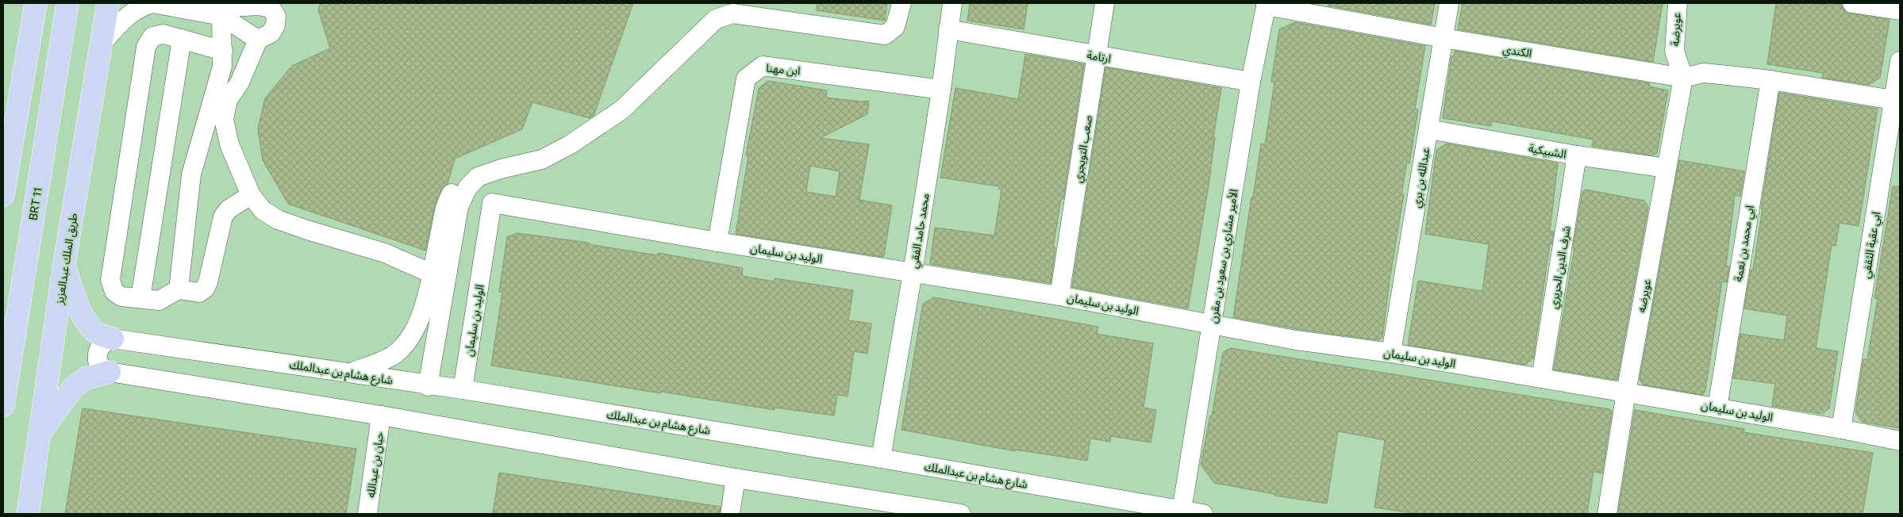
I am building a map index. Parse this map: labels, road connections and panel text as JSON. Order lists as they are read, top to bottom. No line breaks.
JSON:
{"streets":{"main road":["BRT 11","طريق الملك عبدالعزيز"],"street":["عويرضة","الكندي","ارتامة","ابن مهنا","صعب التويجري","الشبيكية","عبدالله بن بري","محمد حامد الفقي","ابي محمد بن نعمة","ابي عقبة الثقفي","الوليد بن سليمان","الأمير مشاري بن سعود بن مقرن","شرف الدين الحريري","عويرضه","شارع هشام بن عبدالملك","حبان بن عبدالله"]},"crossings":[["عويرضة","الكندي"],["عويرضة","عويرضه"],["الكندي","عبدالله بن بري"],["الكندي","ابي محمد بن نعمة"],["الكندي","ابي عقبة الثقفي"],["الكندي","الأمير مشاري بن سعود بن مقرن"],["الكندي","عويرضه"],["ارتامة","صعب التويجري"],["ارتامة","محمد حامد الفقي"],["ارتامة","الأمير مشاري بن سعود بن مقرن"],["ابن مهنا","محمد حامد الفقي"],["ابن مهنا","الوليد بن سليمان"],["صعب التويجري","الوليد بن سليمان"],["الشبيكية","عبدالله بن بري"],["الشبيكية","شرف الدين الحريري"],["الشبيكية","عويرضه"],["عبدالله بن بري","الوليد بن سليمان"],["محمد حامد الفقي","الوليد بن سليمان"],["محمد حامد الفقي","شارع هشام بن عبدالملك"],["ابي محمد بن نعمة","الوليد بن سليمان"],["ابي عقبة الثقفي","الوليد بن سليمان"],["الوليد بن سليمان","الأمير مشاري بن سعود بن مقرن"],["الوليد بن سليمان","شرف الدين الحريري"],["الوليد بن سليمان","عويرضه"],["الوليد بن سليمان","شارع هشام بن عبدالملك"],["الأمير مشاري بن سعود بن مقرن","شارع هشام بن عبدالملك"]]}
